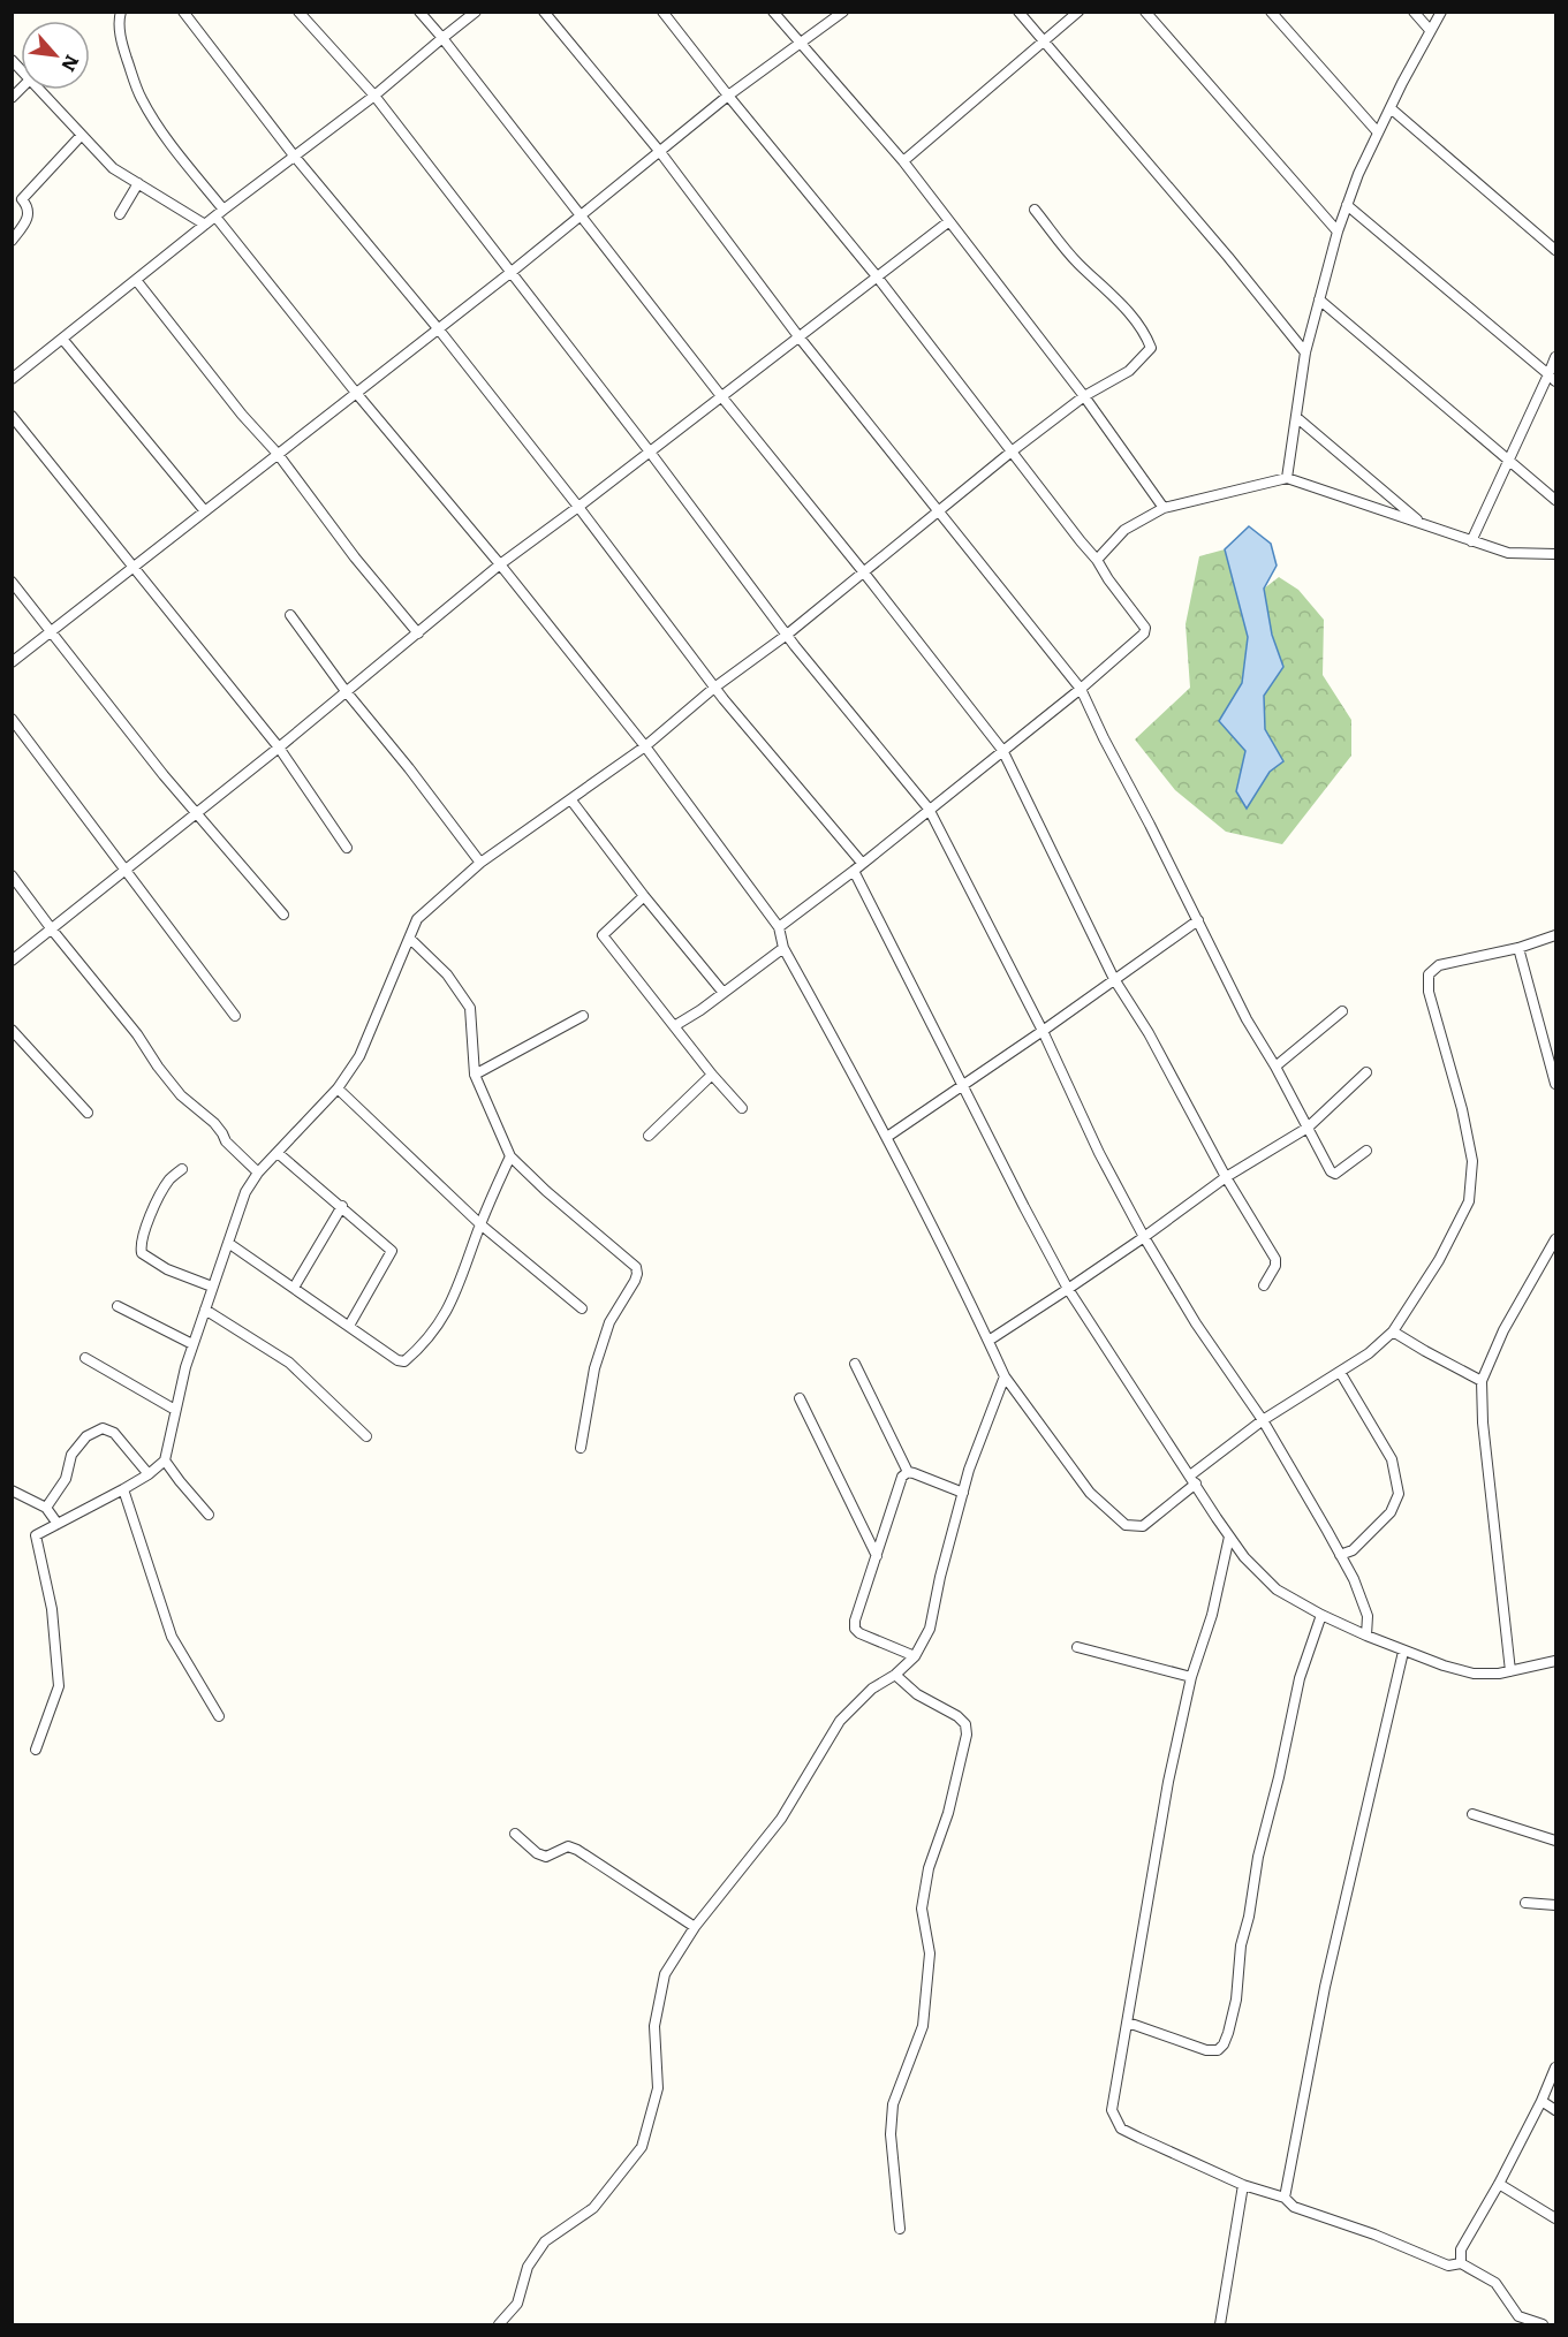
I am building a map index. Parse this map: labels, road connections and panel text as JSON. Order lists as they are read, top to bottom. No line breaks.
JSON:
{"north":"bottom right"}
